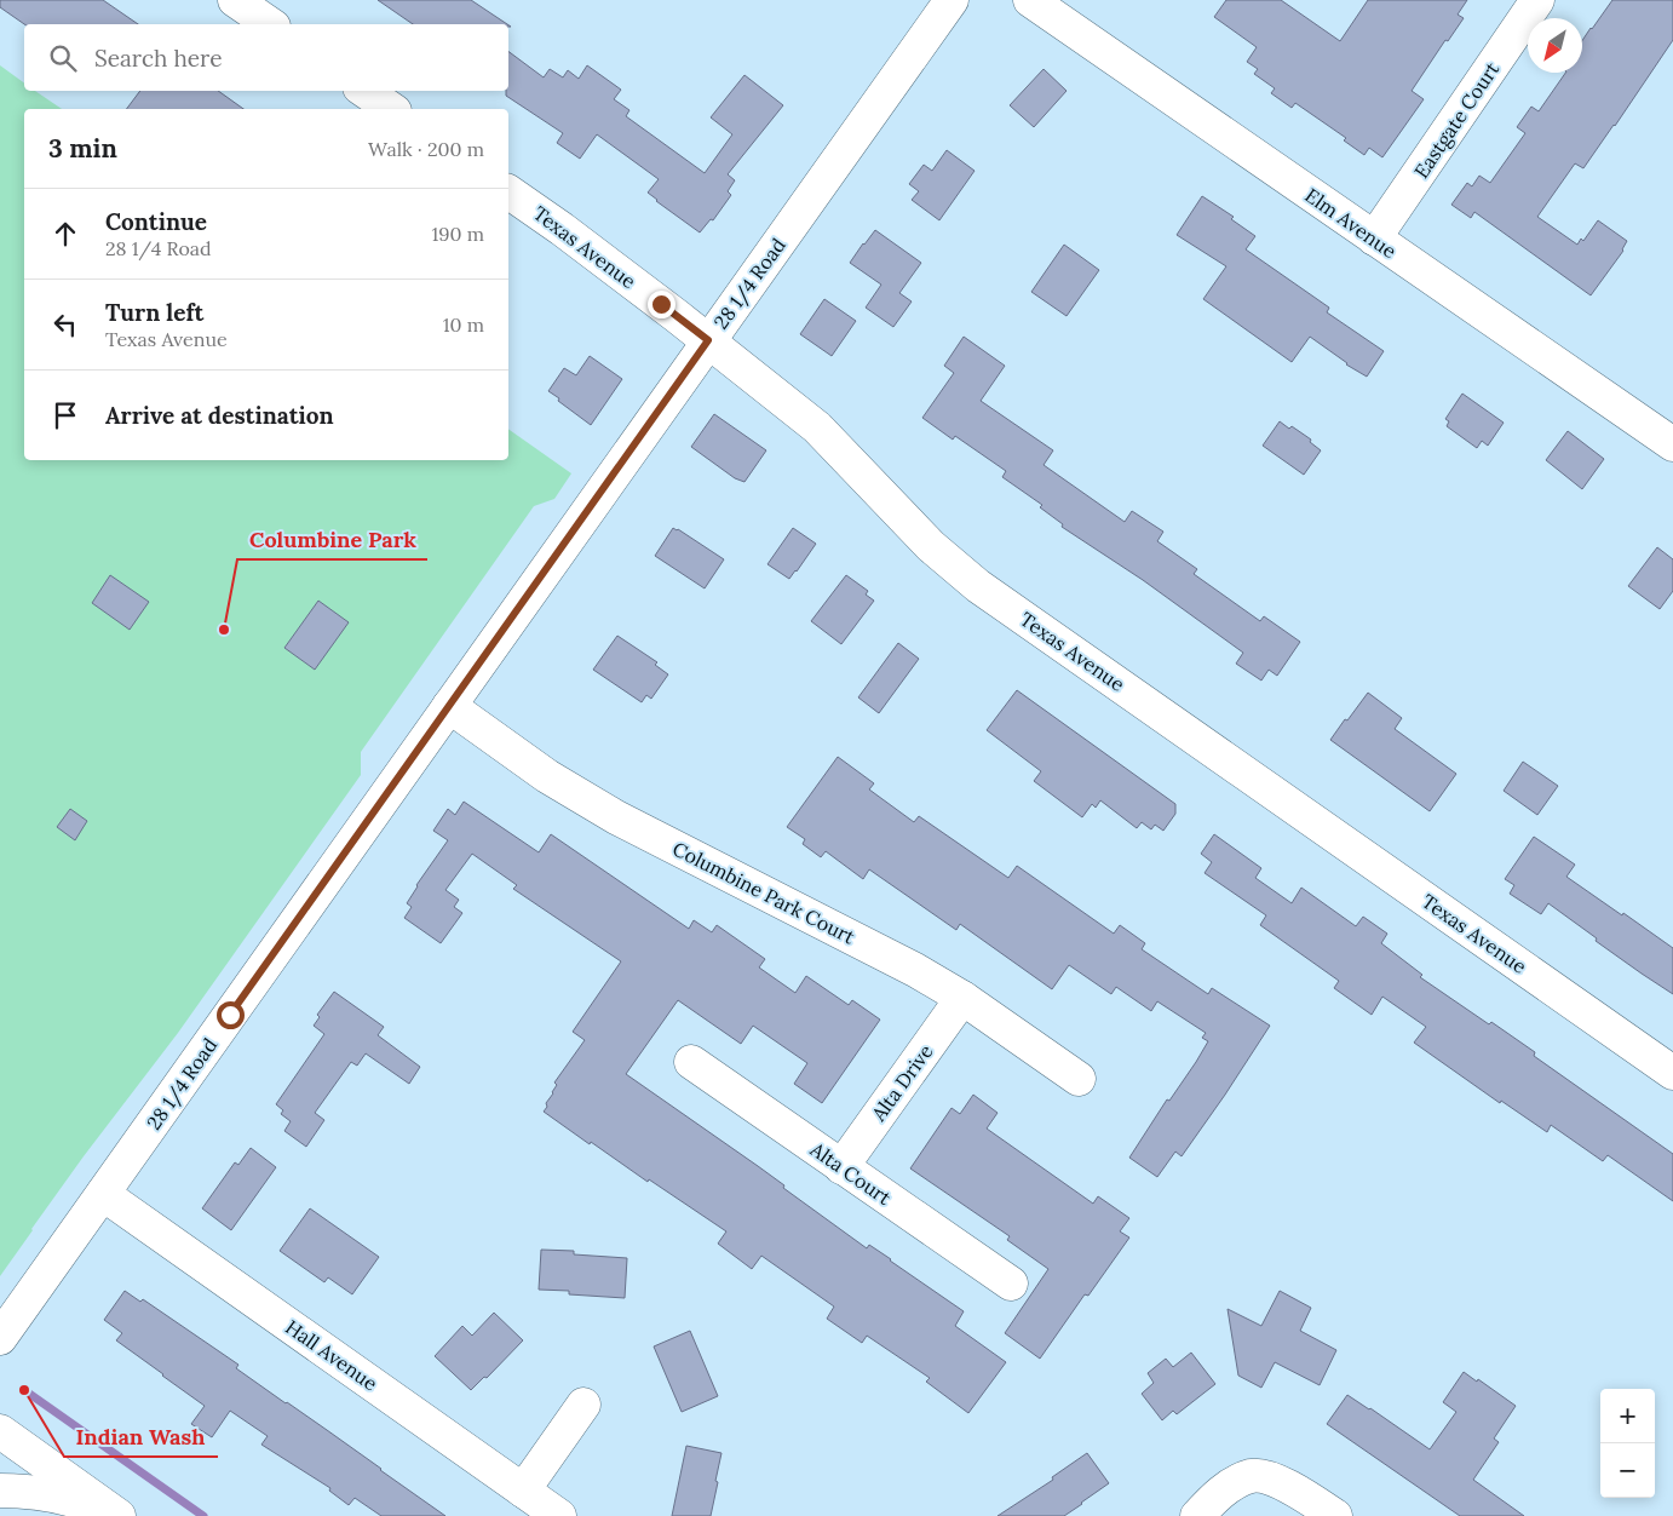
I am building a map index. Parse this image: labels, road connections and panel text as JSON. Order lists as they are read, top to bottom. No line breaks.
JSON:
{"streets":{"street":["Eastgate Court","Elm Avenue","Texas Avenue","28 1/4 Road","Columbine Park Court","Alta Drive","Alta Court","Hall Avenue"]},"crossings":[["Eastgate Court","Elm Avenue"],["Texas Avenue","28 1/4 Road"],["28 1/4 Road","Columbine Park Court"],["28 1/4 Road","Hall Avenue"],["Columbine Park Court","Alta Drive"],["Alta Drive","Alta Court"]],"places":["Columbine Park","Indian Wash"],"north":"bottom left","page":{"search":"Search here","heading":["3 min","Walk · 200 m"],"list":[["Continue","28 1/4 Road","190 m"],["Turn left","Texas Avenue","10 m"],"Arrive at destination"],"map_buttons":["+","−"]}}
